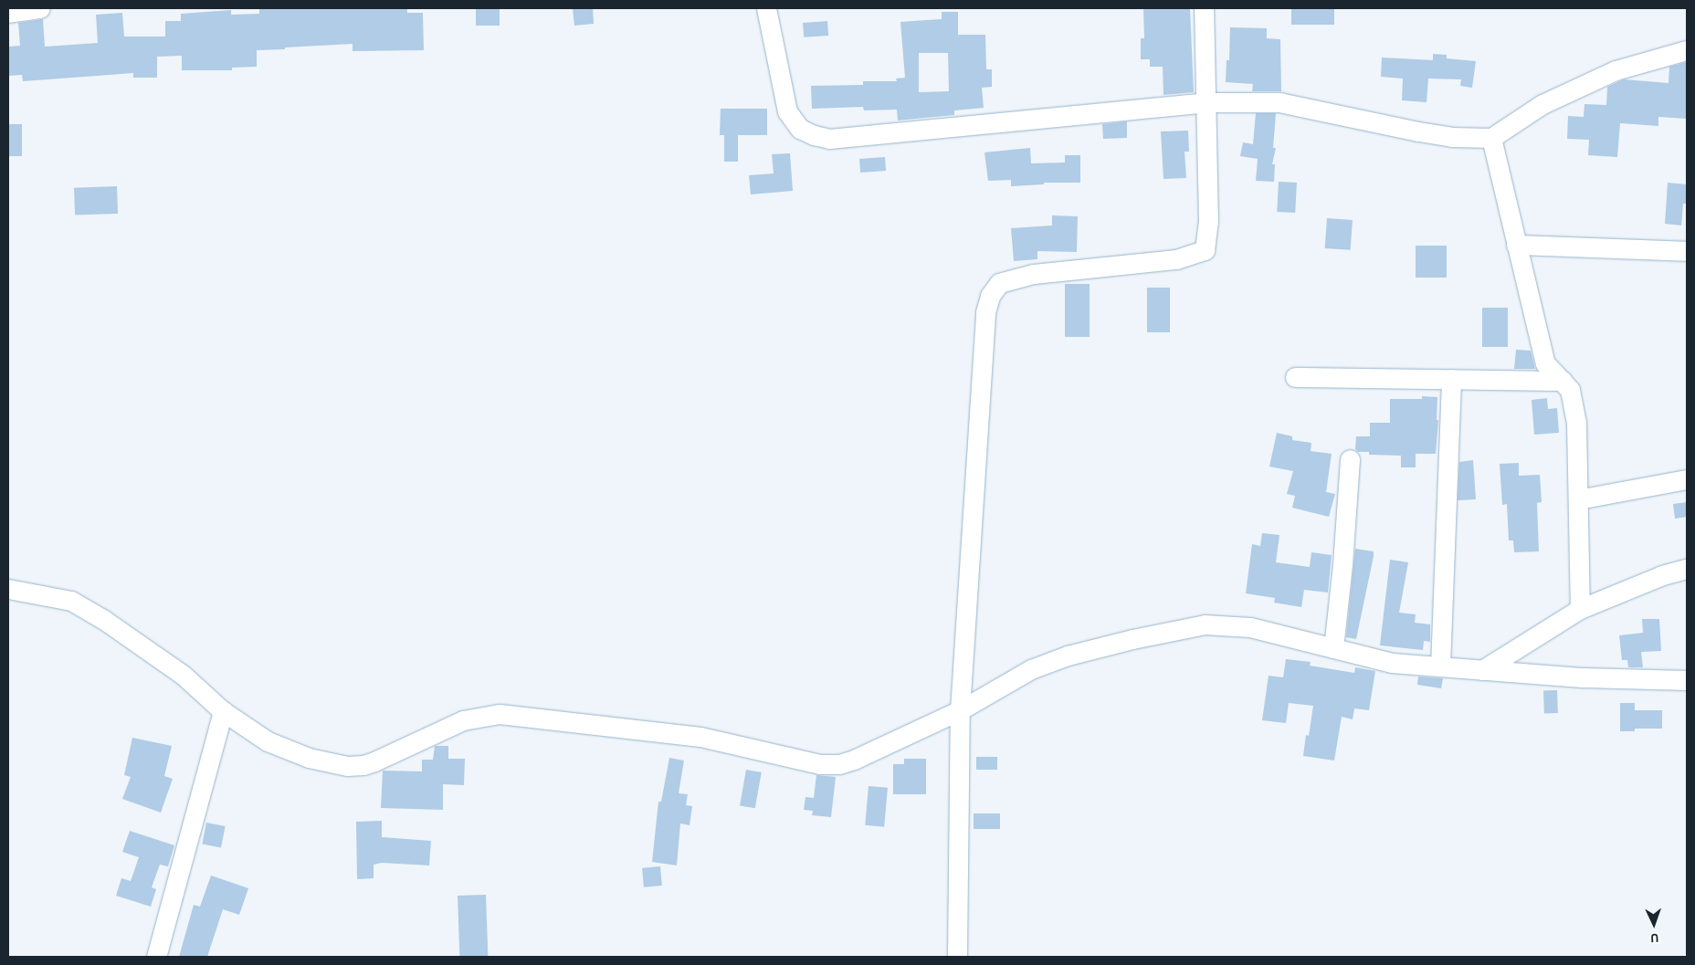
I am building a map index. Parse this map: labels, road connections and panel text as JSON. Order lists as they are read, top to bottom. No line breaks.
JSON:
{"north":"bottom"}
